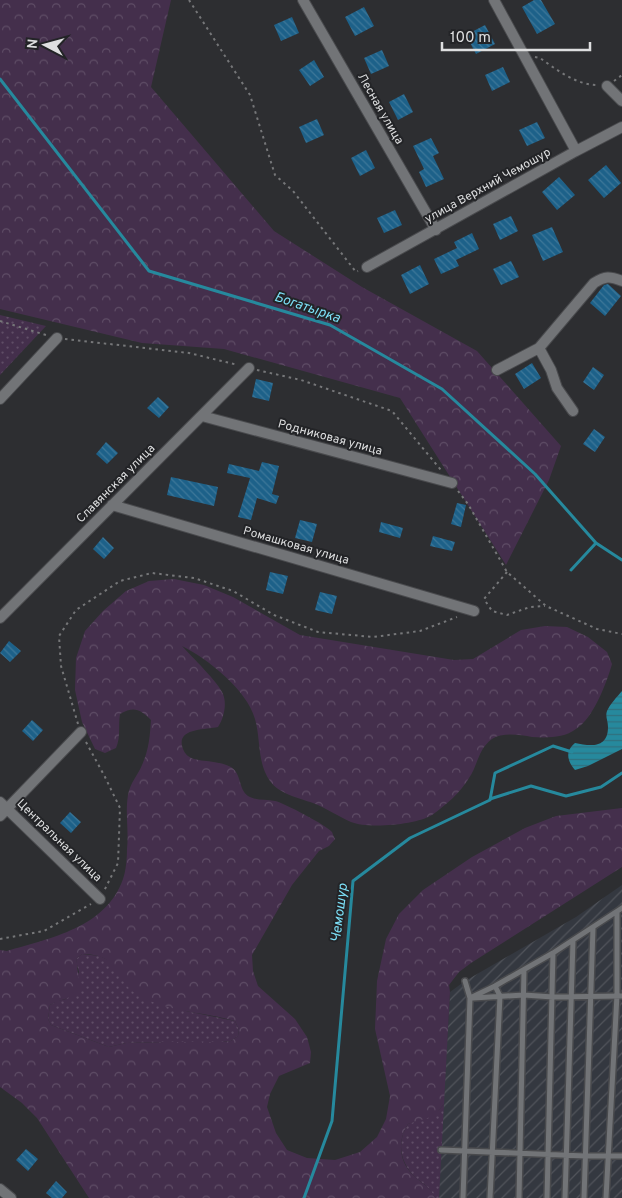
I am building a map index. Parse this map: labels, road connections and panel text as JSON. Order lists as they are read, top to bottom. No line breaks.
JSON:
{"streets":{"street":["Лесная улица","улица Верхний Чемошур","Родниковая улица","Славянская улица","Ромашковая улица","Центральная улица"]},"crossings":[["Лесная улица","улица Верхний Чемошур"],["Родниковая улица","Славянская улица"],["Славянская улица","Ромашковая улица"]],"water":["Богатырка","Чемошур"],"scale_bar":"100 m","north":"left"}
